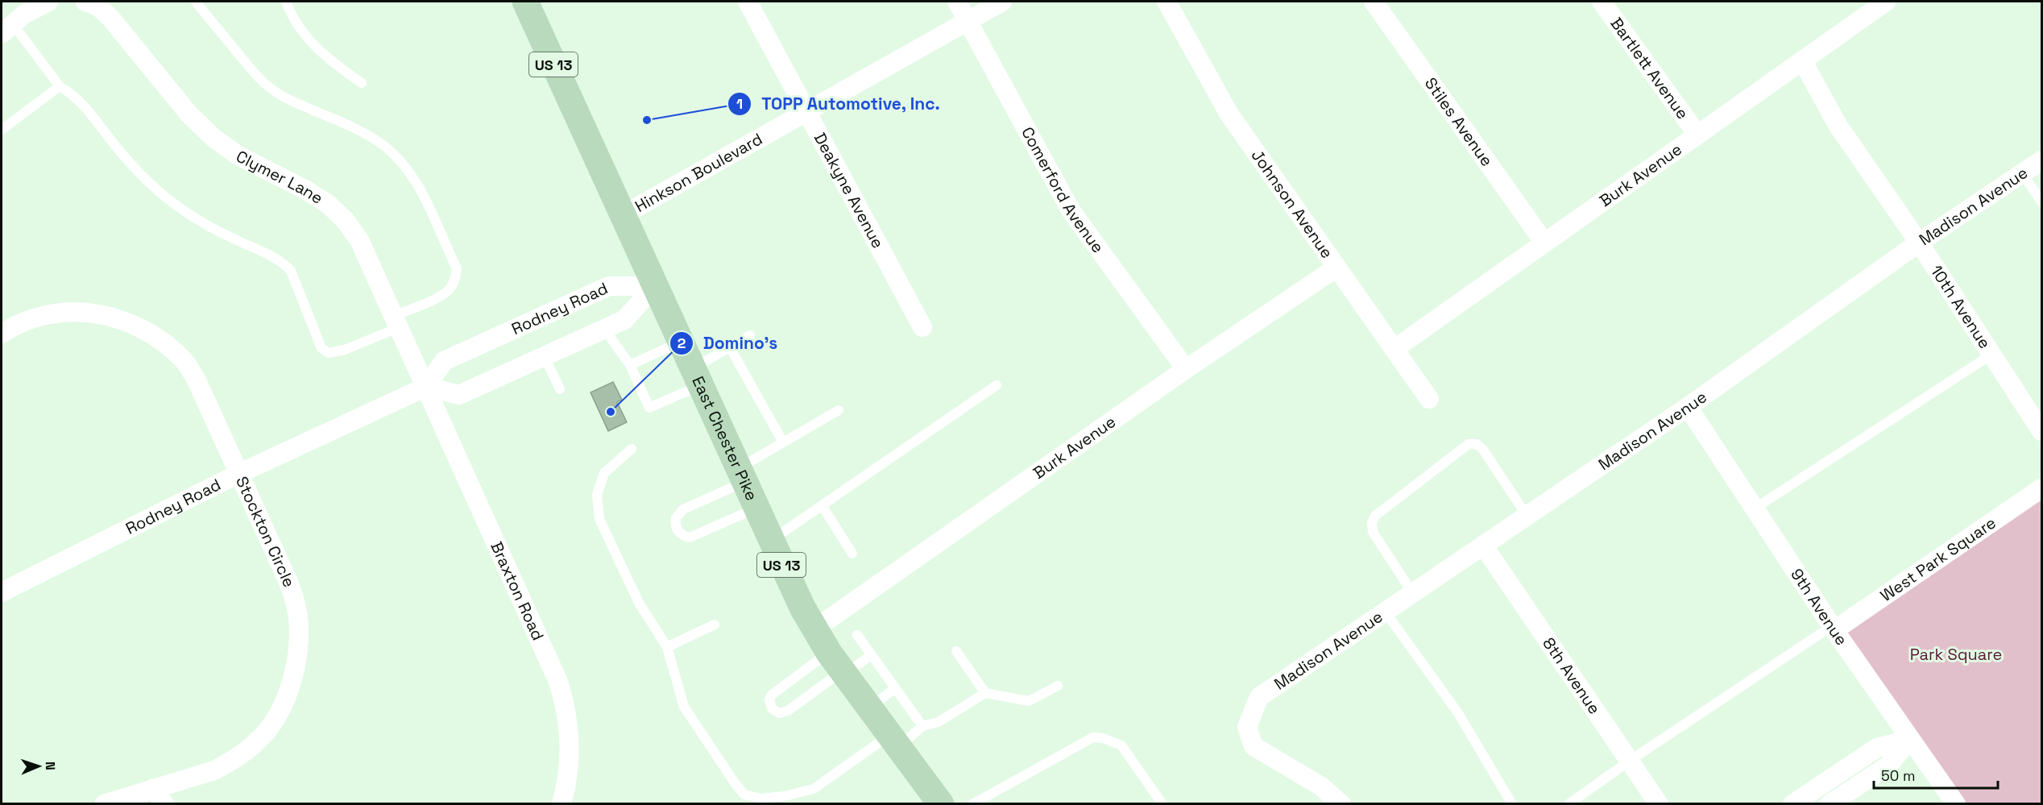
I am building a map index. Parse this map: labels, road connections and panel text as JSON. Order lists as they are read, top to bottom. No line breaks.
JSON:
{"streets":{"main road":["US 13","East Chester Pike"],"street":["Bartlett Avenue","Stiles Avenue","Hinkson Boulevard","Burk Avenue","Clymer Lane","Comerford Avenue","Deakyne Avenue","Johnson Avenue","Madison Avenue","10th Avenue","Rodney Road","Stockton Circle","West Park Square","Braxton Road","9th Avenue","8th Avenue"]},"crossings":[["US 13","East Chester Pike"],["Bartlett Avenue","Burk Avenue"],["Stiles Avenue","Burk Avenue"],["Hinkson Boulevard","Comerford Avenue"],["Hinkson Boulevard","Deakyne Avenue"],["Hinkson Boulevard","East Chester Pike"],["Burk Avenue","Comerford Avenue"],["Burk Avenue","Johnson Avenue"],["Burk Avenue","10th Avenue"],["Burk Avenue","East Chester Pike"],["Clymer Lane","Rodney Road"],["Clymer Lane","Braxton Road"],["Madison Avenue","10th Avenue"],["Madison Avenue","9th Avenue"],["Madison Avenue","8th Avenue"],["Rodney Road","East Chester Pike"],["Rodney Road","Stockton Circle"],["Rodney Road","Braxton Road"],["West Park Square","9th Avenue"]],"parks":["Park Square"],"places":["TOPP Automotive, Inc.","Domino's"],"scale_bar":"50 m","north":"right"}
